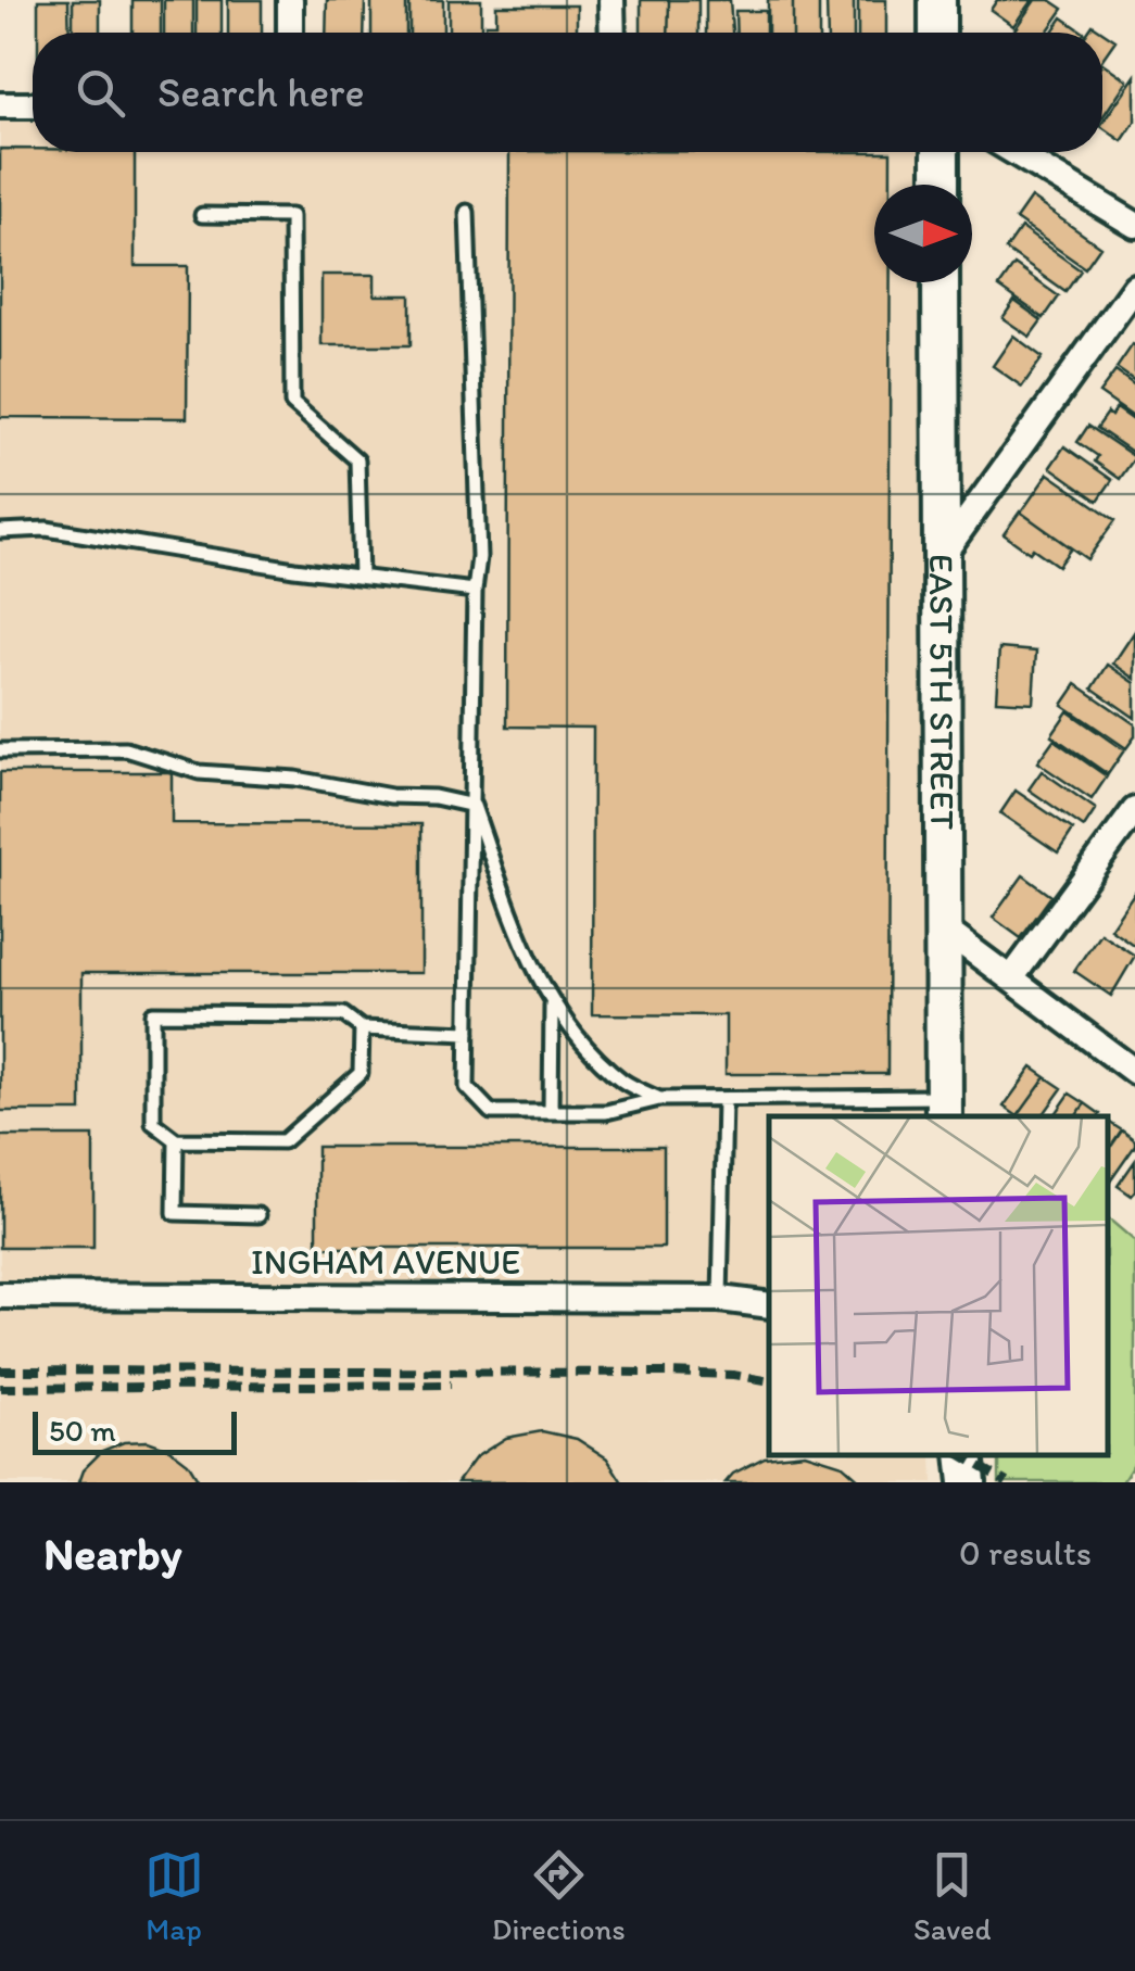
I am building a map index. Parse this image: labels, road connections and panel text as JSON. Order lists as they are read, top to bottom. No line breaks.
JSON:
{"streets":{"street":["EAST 5TH STREET","INGHAM AVENUE"]},"scale_bar":"50 m","north":"right","page":{"search":"Search here","scale":"50 m","heading":["Nearby","0 results"],"nav":["Map","Directions","Saved"]}}
